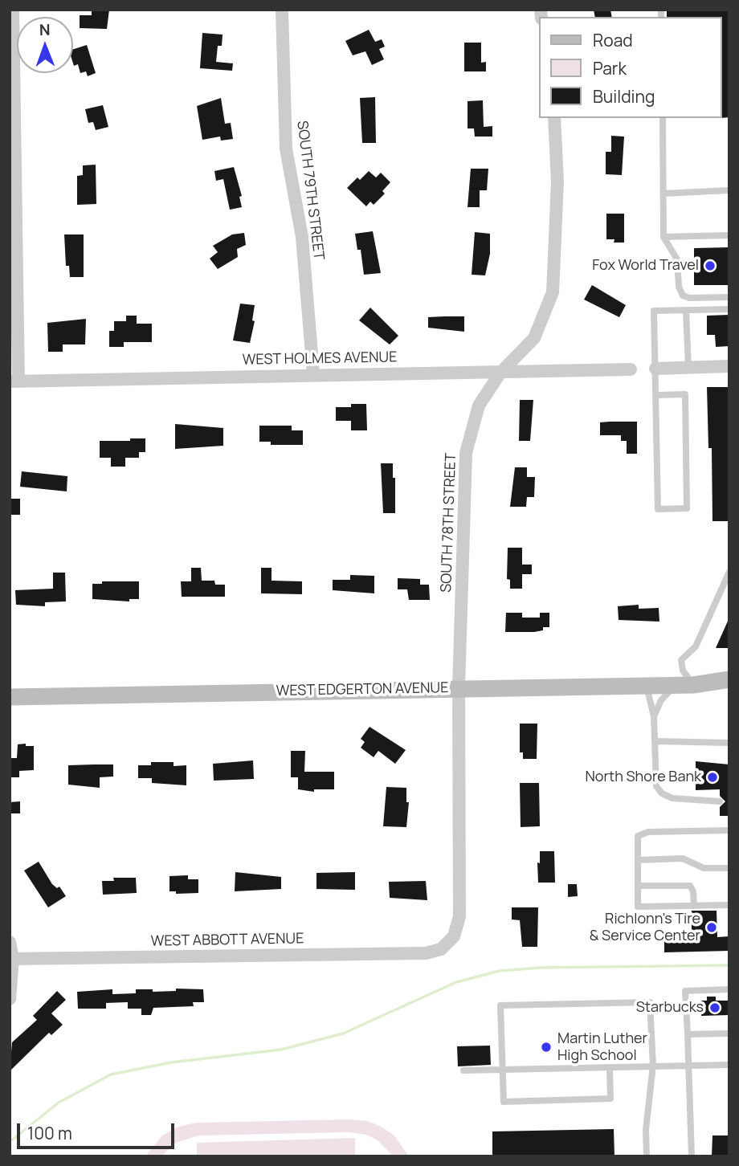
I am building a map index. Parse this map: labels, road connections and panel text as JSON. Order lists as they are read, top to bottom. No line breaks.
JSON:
{"streets":{"street":["SOUTH 79TH STREET","WEST HOLMES AVENUE","SOUTH 78TH STREET","WEST EDGERTON AVENUE","WEST ABBOTT AVENUE"]},"crossings":[["SOUTH 79TH STREET","WEST HOLMES AVENUE"],["WEST HOLMES AVENUE","SOUTH 78TH STREET"],["SOUTH 78TH STREET","WEST EDGERTON AVENUE"],["SOUTH 78TH STREET","WEST ABBOTT AVENUE"]],"places":["Fox World Travel","North Shore Bank","Richlonn's Tire & Service Center","Starbucks","Martin Luther High School"],"legend":["Road","Park","Building"],"scale_bar":"100 m","north":"top"}
